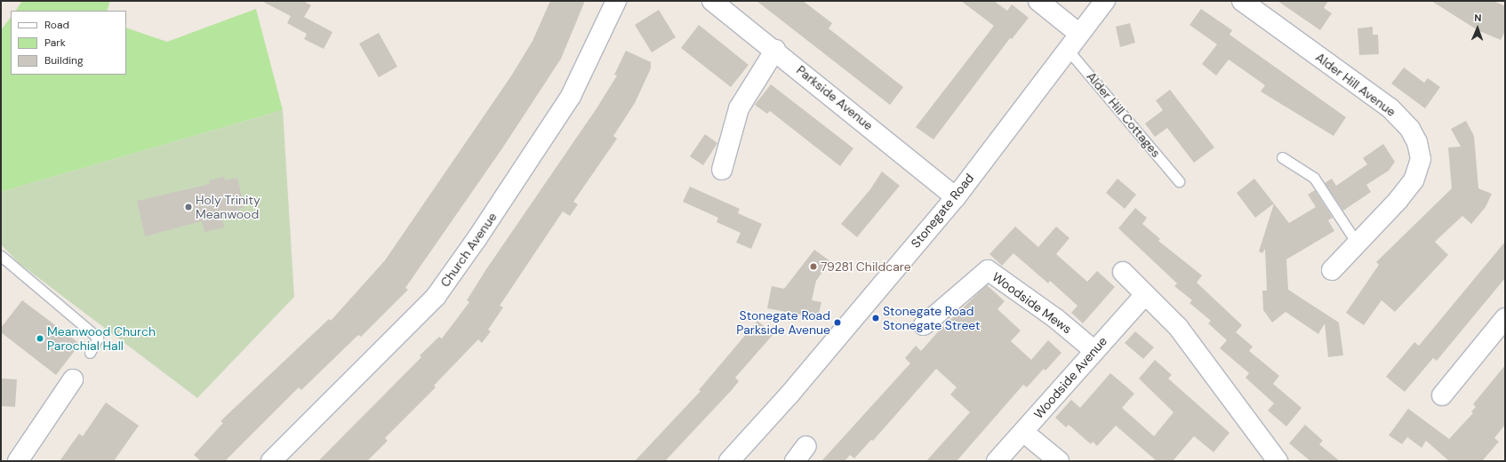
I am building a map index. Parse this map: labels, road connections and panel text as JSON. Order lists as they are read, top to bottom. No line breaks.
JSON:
{"streets":{"street":["Alder Hill Avenue","Parkside Avenue","Stonegate Road","Church Avenue","Woodside Mews","Woodside Avenue"],"lane":["Alder Hill Cottages"]},"crossings":[["Parkside Avenue","Stonegate Road"],["Alder Hill Cottages","Stonegate Road"],["Woodside Mews","Woodside Avenue"]],"places":["Holy Trinity Meanwood","79281 Childcare","Stonegate Road Stonegate Street","Stonegate Road Parkside Avenue","Meanwood Church Parochial Hall"],"legend":["Road","Park","Building"],"north":"top"}
